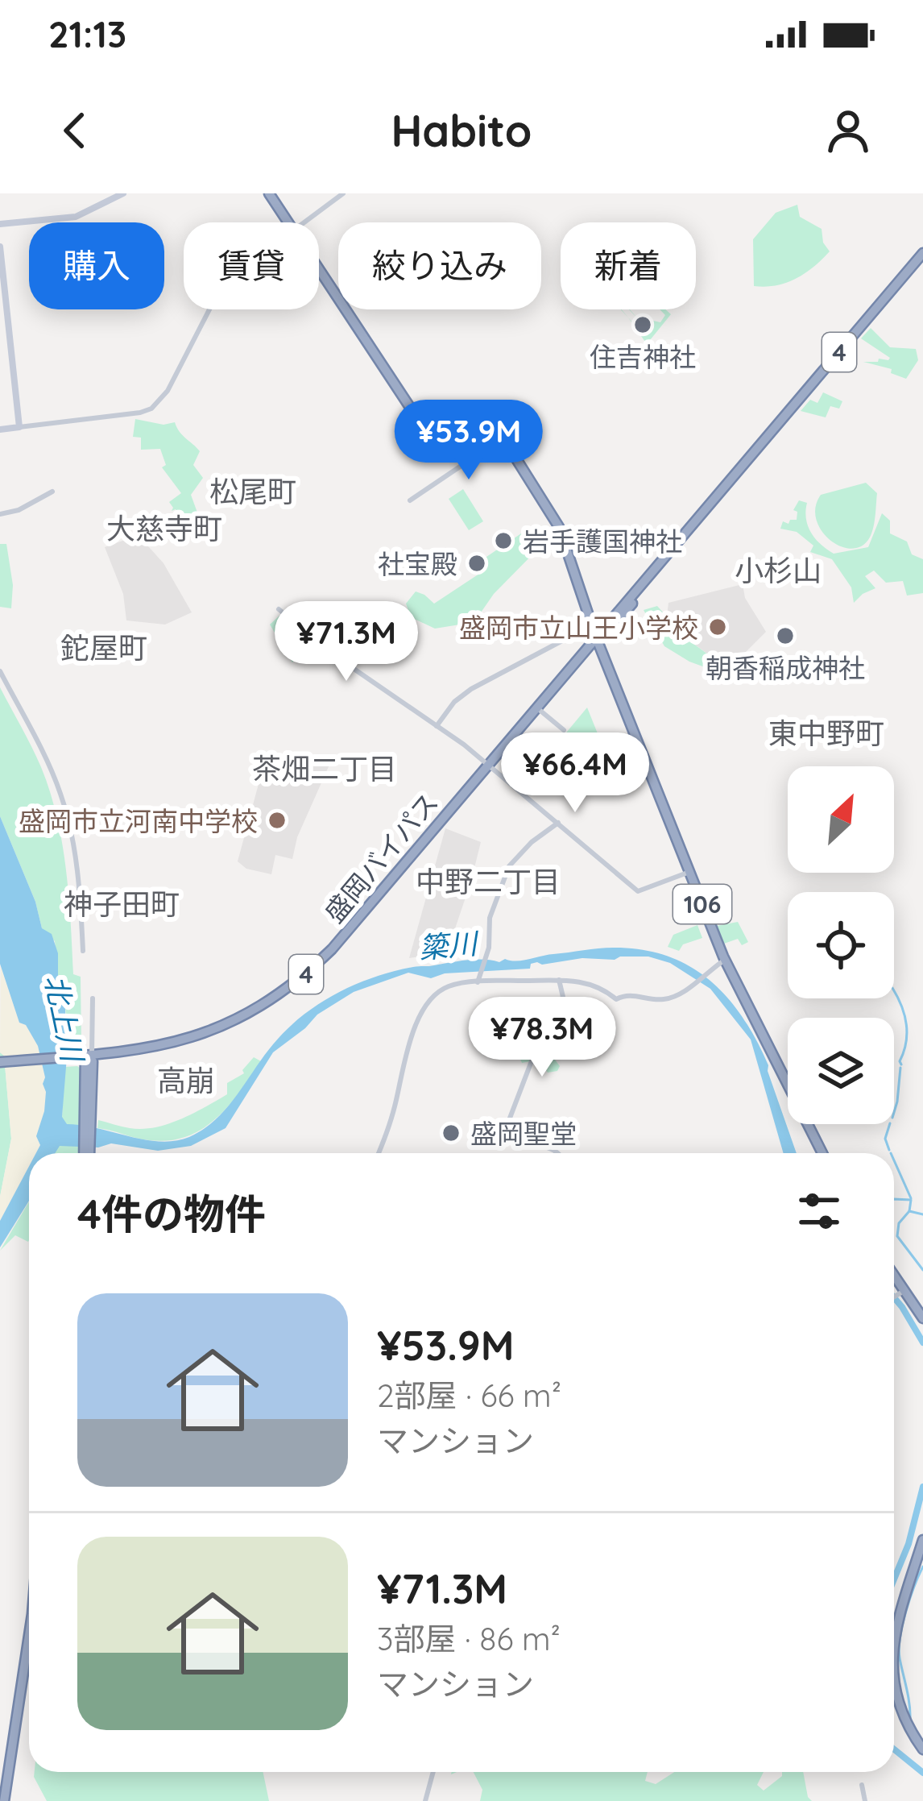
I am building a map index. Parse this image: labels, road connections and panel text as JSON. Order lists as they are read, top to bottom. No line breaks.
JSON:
{"streets":{"highway":["4","盛岡バイパス","106"]},"crossings":[["盛岡バイパス","106"]],"districts":["松尾町","大慈寺町","小杉山","鉈屋町","東中野町","茶畑二丁目","中野二丁目","神子田町","高崩"],"water":["簗川","北上川"],"places":["住吉神社","岩手護国神社","社宝殿","盛岡市立山王小学校","朝香稲成神社","盛岡市立河南中学校","盛岡聖堂"],"north":"top right","page":{"status":"21:13","header":"Habito","chip":["購入","賃貸","絞り込み","新着"],"price":["¥53.9M","¥71.3M","¥66.4M","¥78.3M"],"heading":"4件の物件","list":[{"name":"¥53.9M","note":"2部屋 · 66 m² · マンション"},{"name":"¥71.3M","note":"3部屋 · 86 m² · マンション"}]}}
